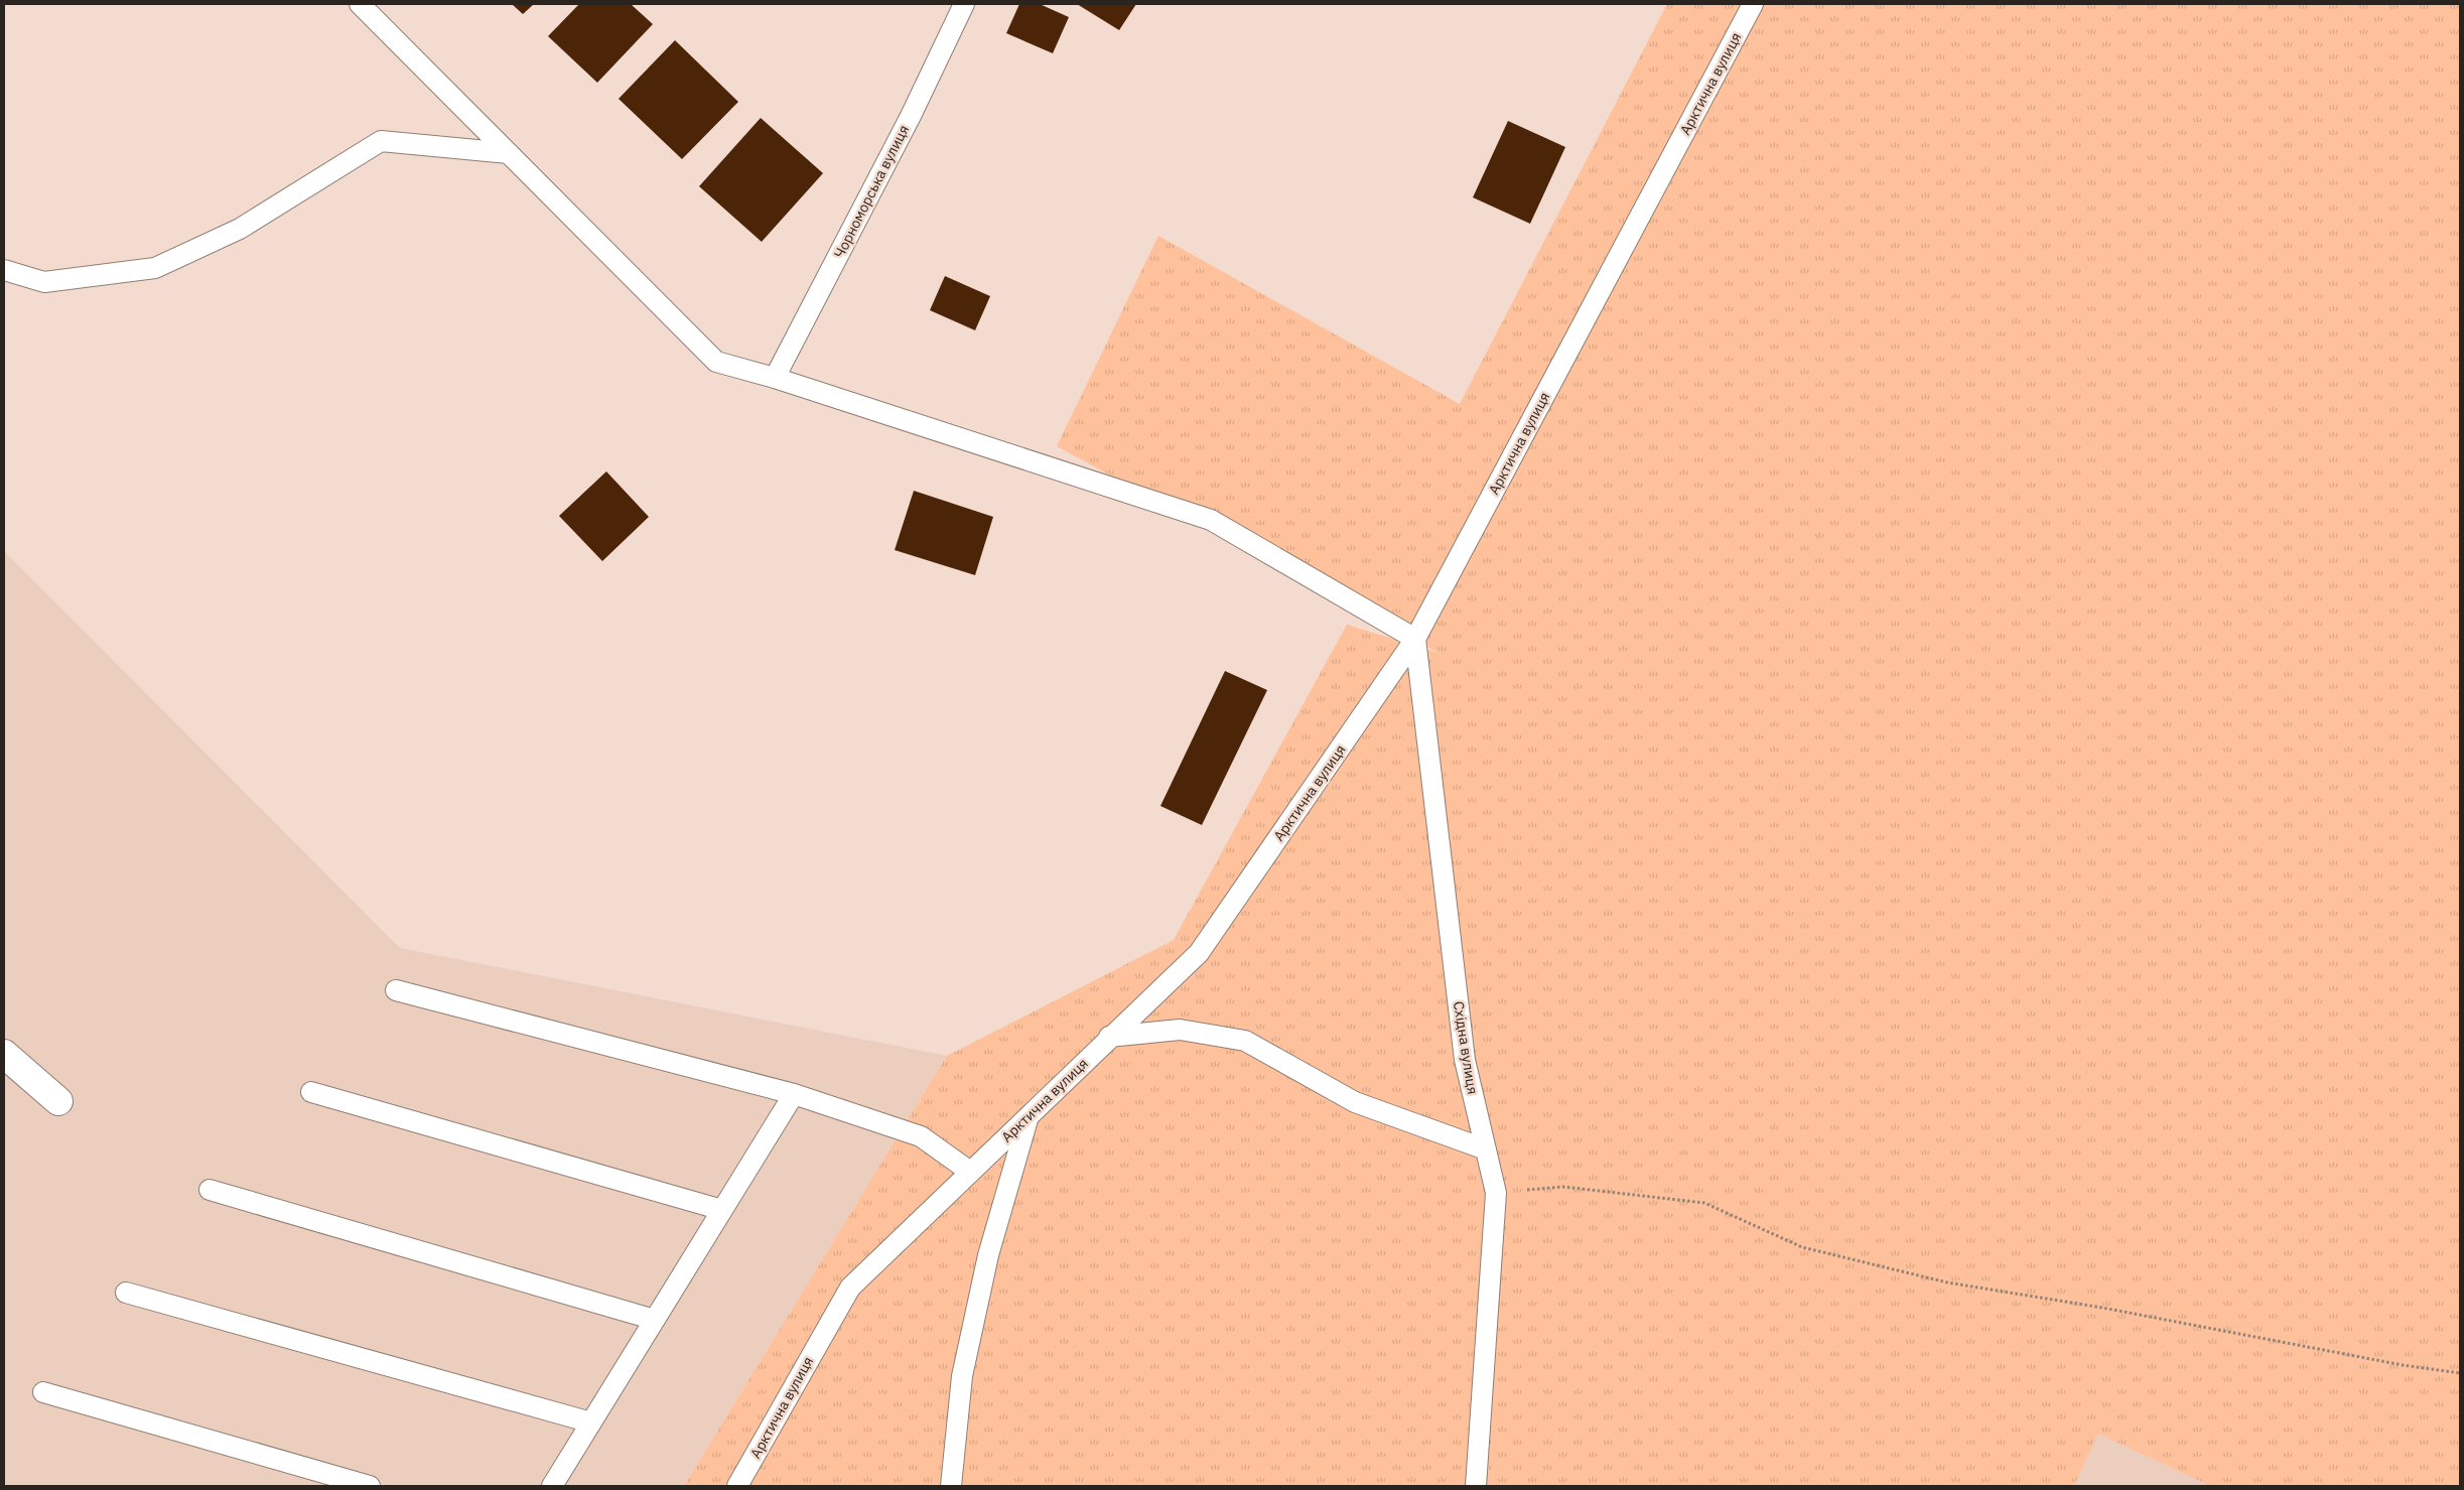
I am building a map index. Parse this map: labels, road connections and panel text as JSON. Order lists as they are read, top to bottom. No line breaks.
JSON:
{"streets":{"lane":["Арктична вулиця","Чорноморська вулиця","Східна вулиця"]},"crossings":[["Арктична вулиця","Східна вулиця"]]}
